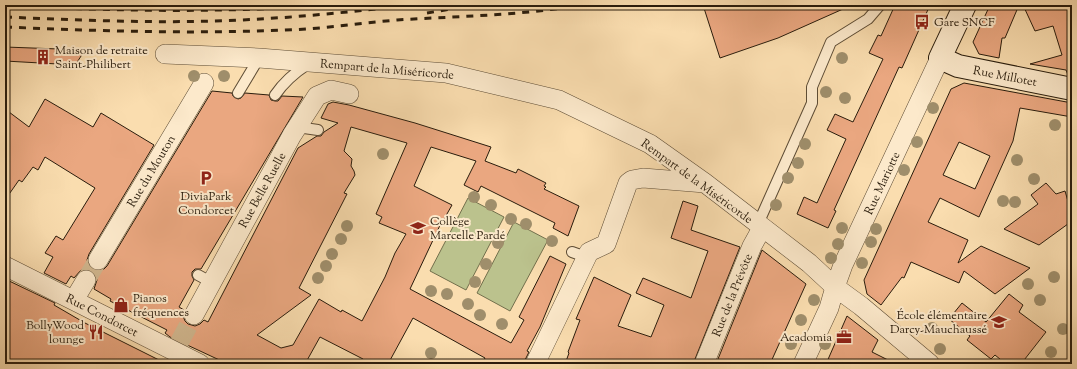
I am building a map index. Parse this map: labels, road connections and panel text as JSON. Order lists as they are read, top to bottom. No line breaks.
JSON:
{"streets":{"main road":["Rue Millotet","Rue Mariotte"],"street":["Rempart de la Miséricorde","Rue du Mouton","Rue Belle Ruelle","Rue de la Prévôte","Rue Condorcet"]},"crossings":[["Rempart de la Miséricorde","Rue Mariotte"],["Rempart de la Miséricorde","Rue de la Prévôte"],["Rue Millotet","Rue Mariotte"]],"places":{"bus stop":["Gare SNCF"],"building":["Maison de retraite Saint-Philibert"],"parking":["DiviaPark Condorcet"],"school or university":["Collège Marcelle Pardé","École élémentaire Darcy-Mauchaussé"],"shop":["Pianos fréquences"],"restaurant":["BollyWood lounge"],"office":["Acadomia"]}}
